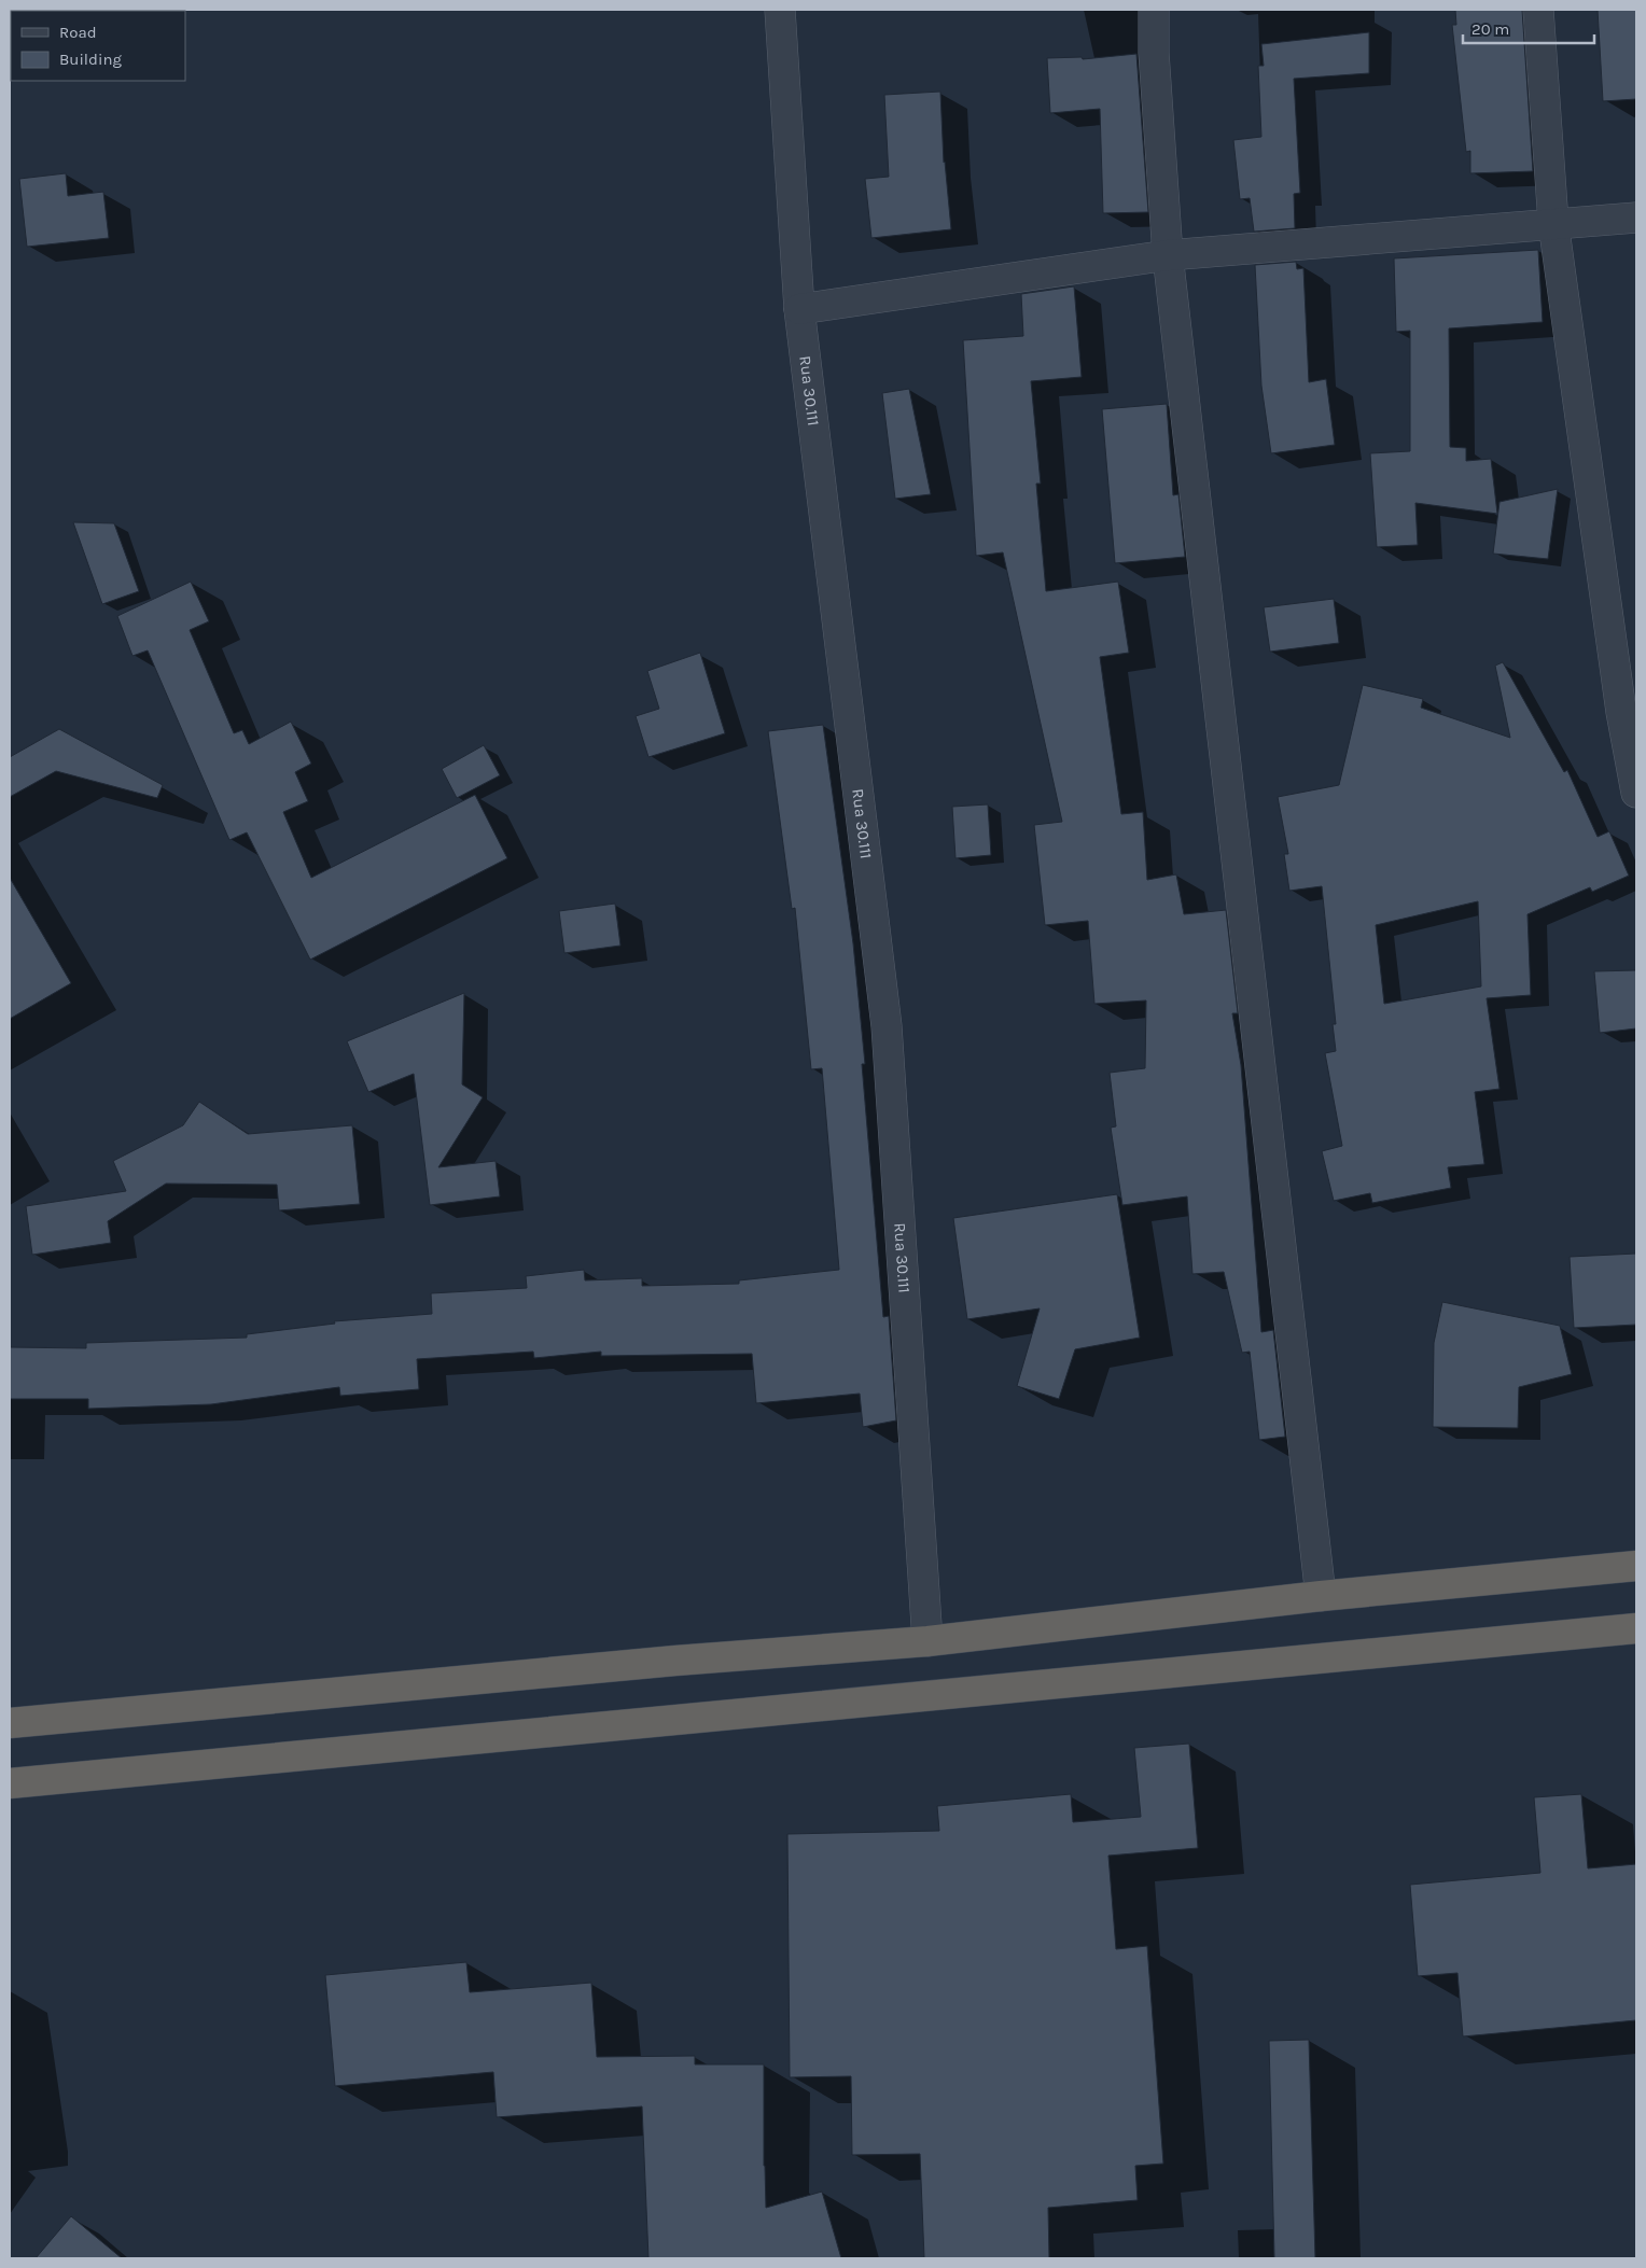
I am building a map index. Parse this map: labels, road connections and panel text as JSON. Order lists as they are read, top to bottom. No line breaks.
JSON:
{"streets":{"street":["Rua 30.111"]},"legend":["Road","Building"],"scale_bar":"20 m"}
